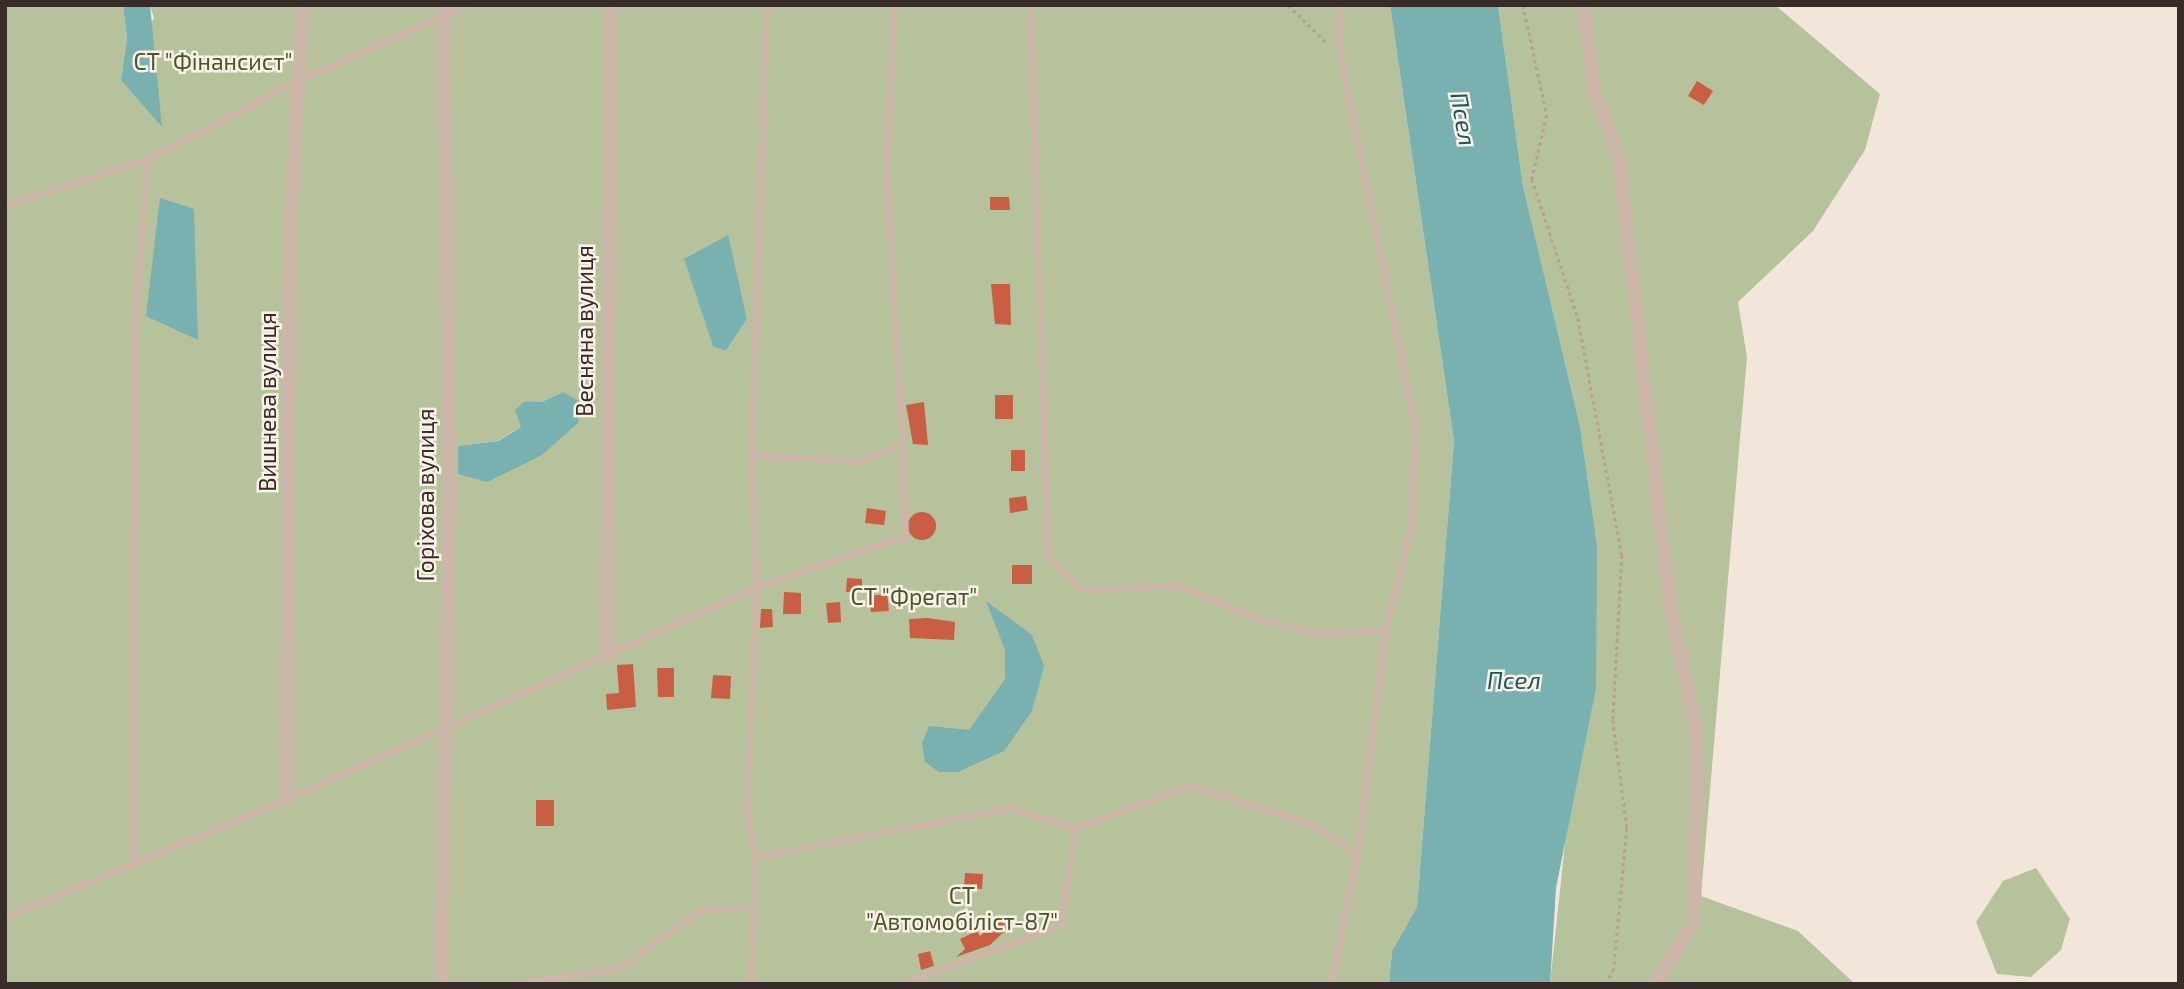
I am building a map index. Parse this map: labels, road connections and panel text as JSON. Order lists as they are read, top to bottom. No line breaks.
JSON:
{"streets":{"street":["Весняна вулиця","Вишнева вулиця","Горіхова вулиця"]},"water":["Псел"],"parks":["СТ \"Фiнансист\"","СТ \"Фрегат\"","СТ \"Автомобiлiст-87\""]}
